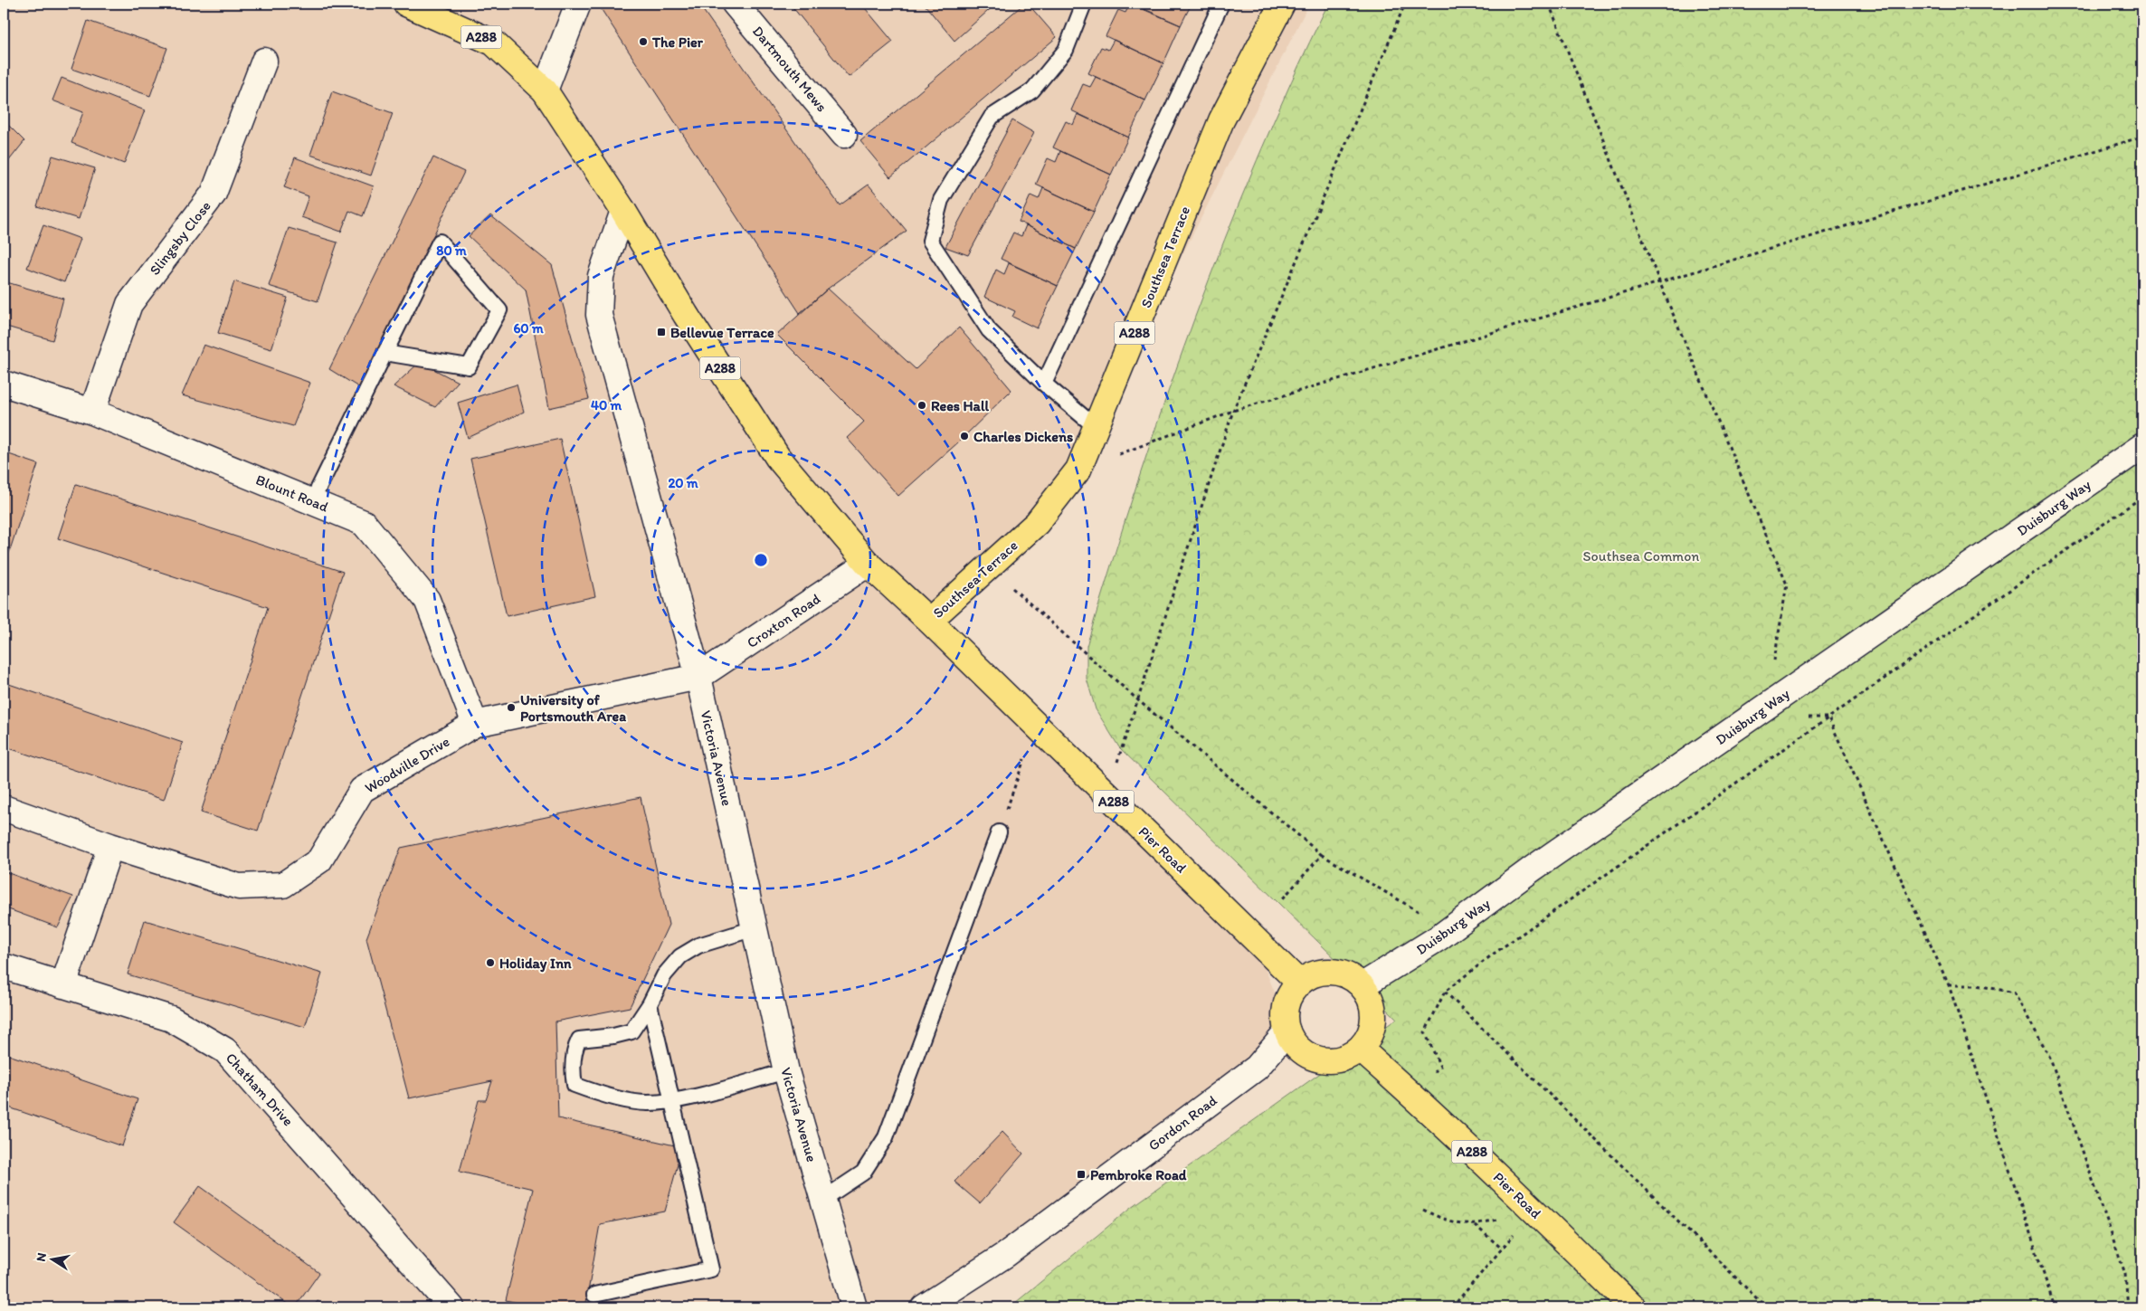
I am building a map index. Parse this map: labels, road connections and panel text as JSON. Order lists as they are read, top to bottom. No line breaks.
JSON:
{"streets":{"main road":["A288","Southsea Terrace","Pier Road"],"street":["Dartmouth Mews","Slingsby Close","Blount Road","Duisburg Way","Croxton Road","Victoria Avenue","Woodville Drive","Chatham Drive","Gordon Road"]},"crossings":[["A288","Southsea Terrace"],["A288","Croxton Road"],["A288","Victoria Avenue"],["A288","Pier Road"],["Slingsby Close","Blount Road"],["Southsea Terrace","Pier Road"],["Blount Road","Woodville Drive"],["Duisburg Way","Pier Road"],["Duisburg Way","Gordon Road"],["Croxton Road","Victoria Avenue"],["Croxton Road","Woodville Drive"],["Victoria Avenue","Woodville Drive"],["Pier Road","Gordon Road"]],"parks":["Southsea Common"],"places":{"other":["The Pier","Rees Hall","Charles Dickens","University of Portsmouth Area","Holiday Inn"],"transit":["Bellevue Terrace","Pembroke Road"]},"north":"left","rings":["80 m","60 m","40 m","20 m"]}
